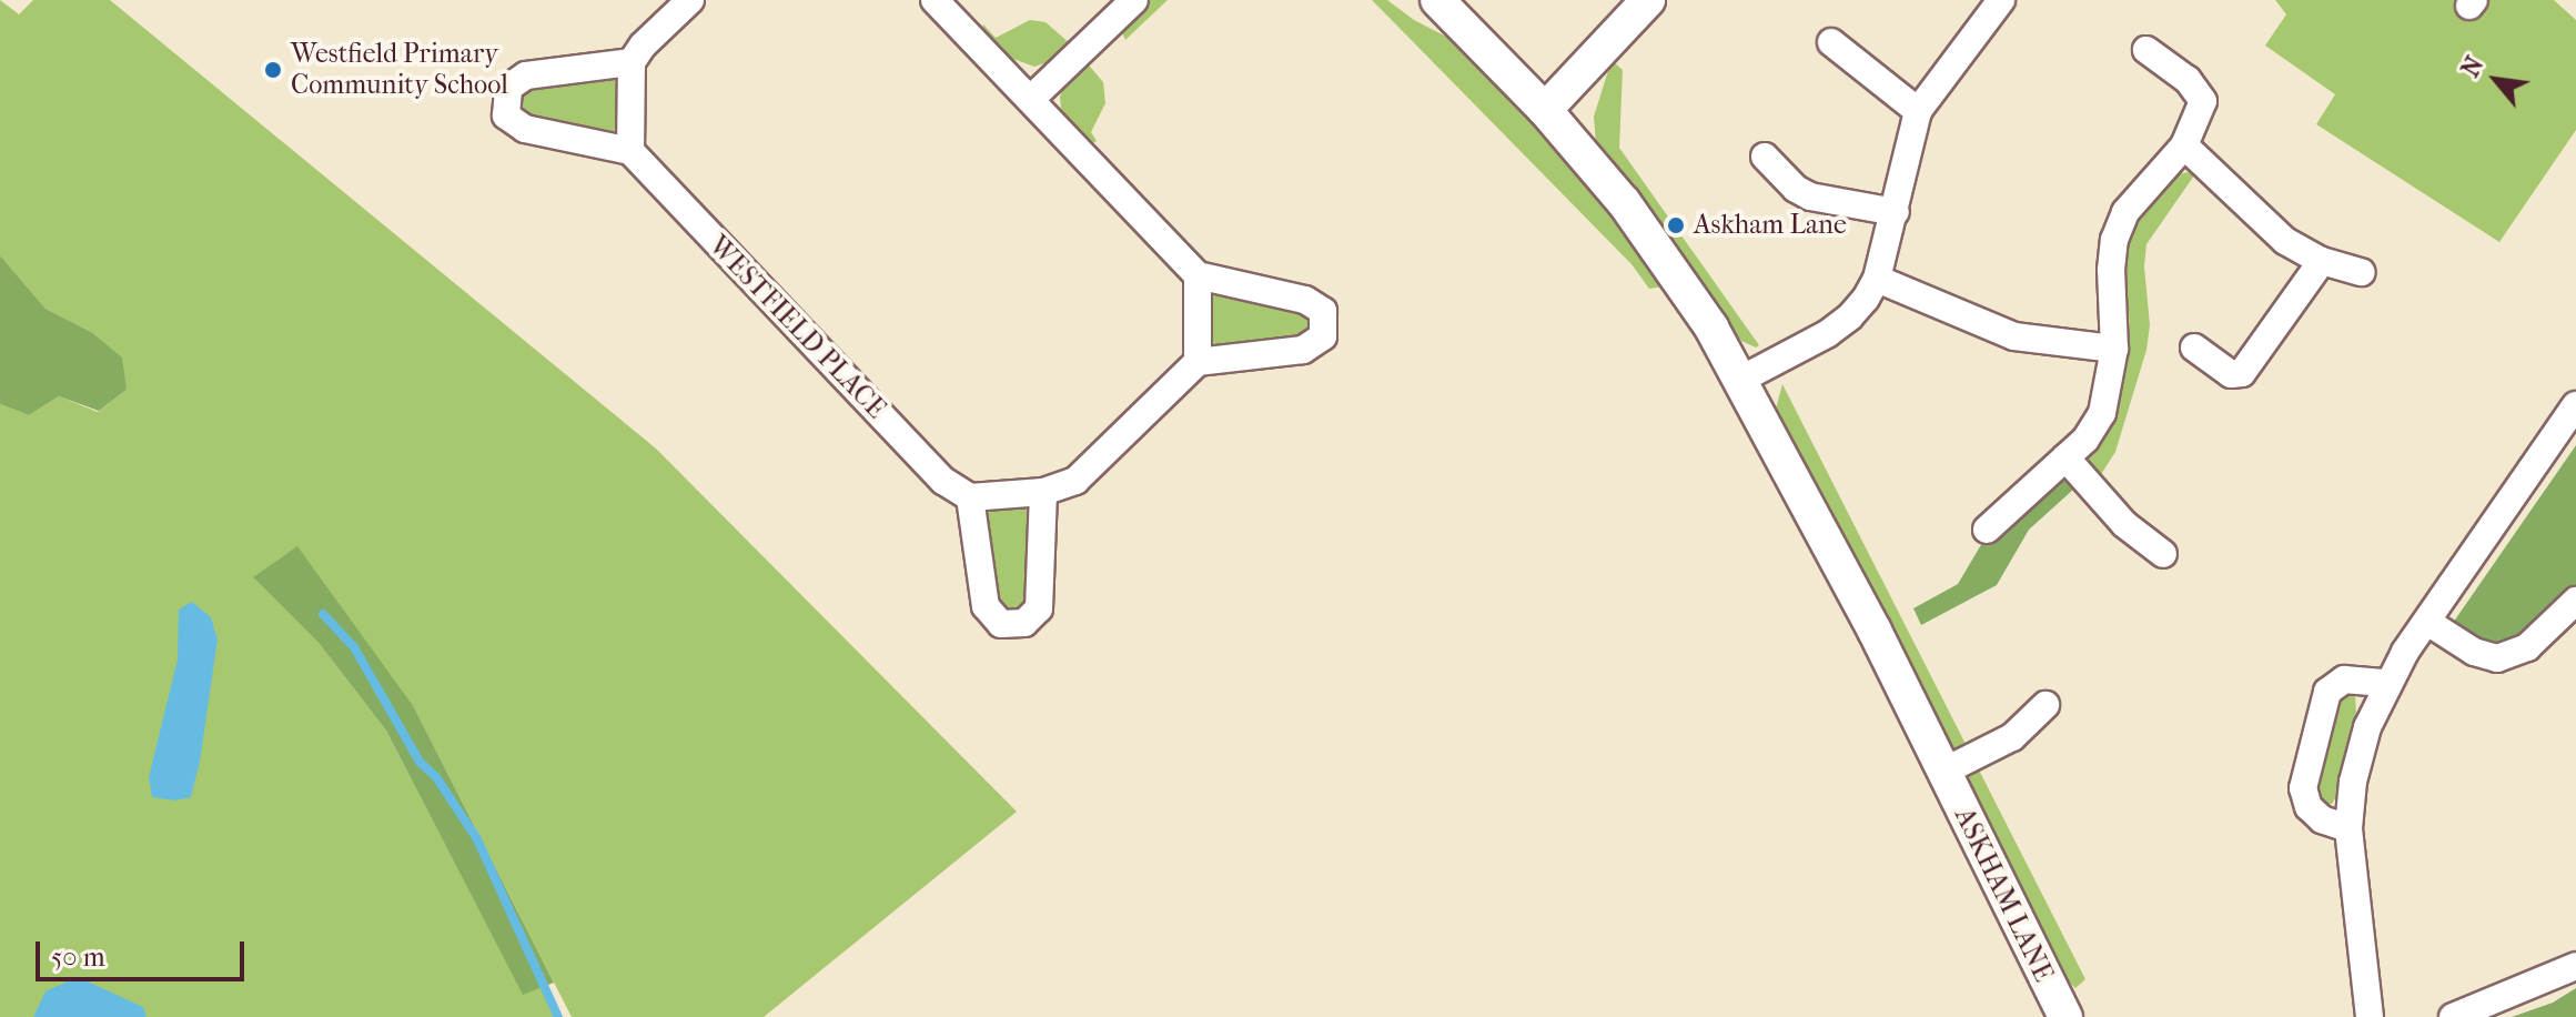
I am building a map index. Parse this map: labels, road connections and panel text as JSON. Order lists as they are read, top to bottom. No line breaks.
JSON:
{"streets":{"street":["WESTFIELD PLACE","ASKHAM LANE"]},"places":["Westfield Primary Community School","Askham Lane"],"scale_bar":"50 m","north":"top left"}
